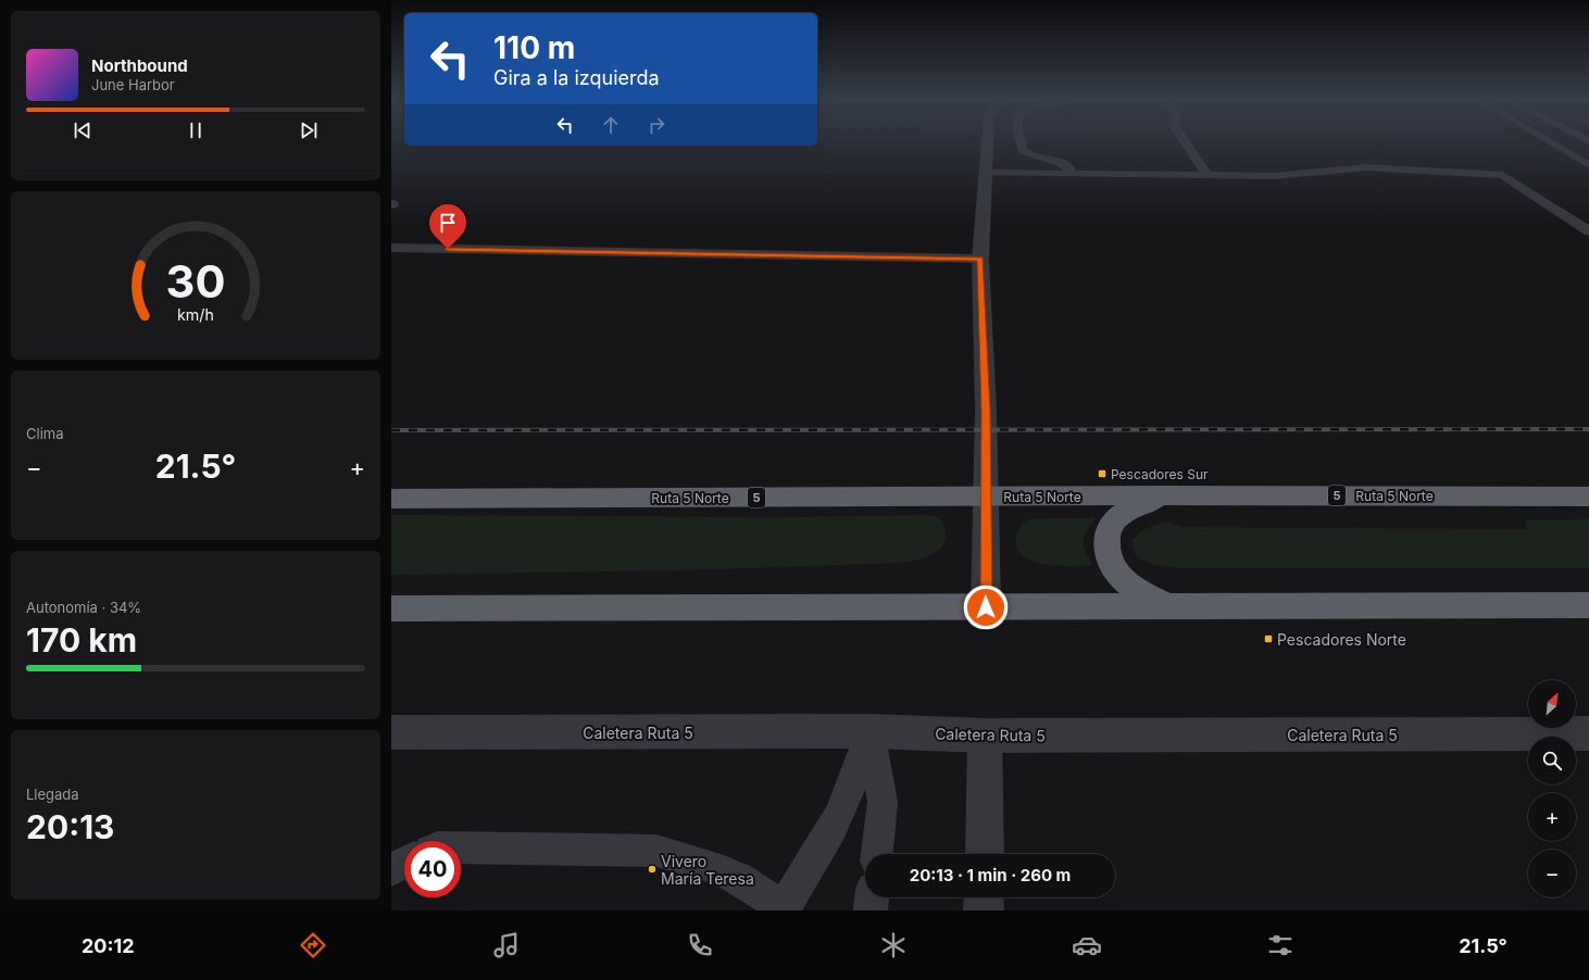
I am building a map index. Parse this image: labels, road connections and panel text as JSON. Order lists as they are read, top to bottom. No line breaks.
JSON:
{"streets":{"highway":["5","Ruta 5 Norte"],"street":["Caletera Ruta 5"]},"places":{"transit":["Pescadores Sur","Pescadores Norte"],"other":["Vivero María Teresa"]},"north":"top right","page":{"turn":["110 m","Gira a la izquierda"],"song":["Northbound","June Harbor"],"tile":["Clima",["Autonomía · 34%","170 km"],["Llegada","20:13"]],"heat":["−","21.5°","+"],"map_buttons":["+","−"],"limit":"40","trip":"20:13 · 1 min · 260 m","tabs":["20:12","21.5°"],"gauge":["30","km/h"]}}
